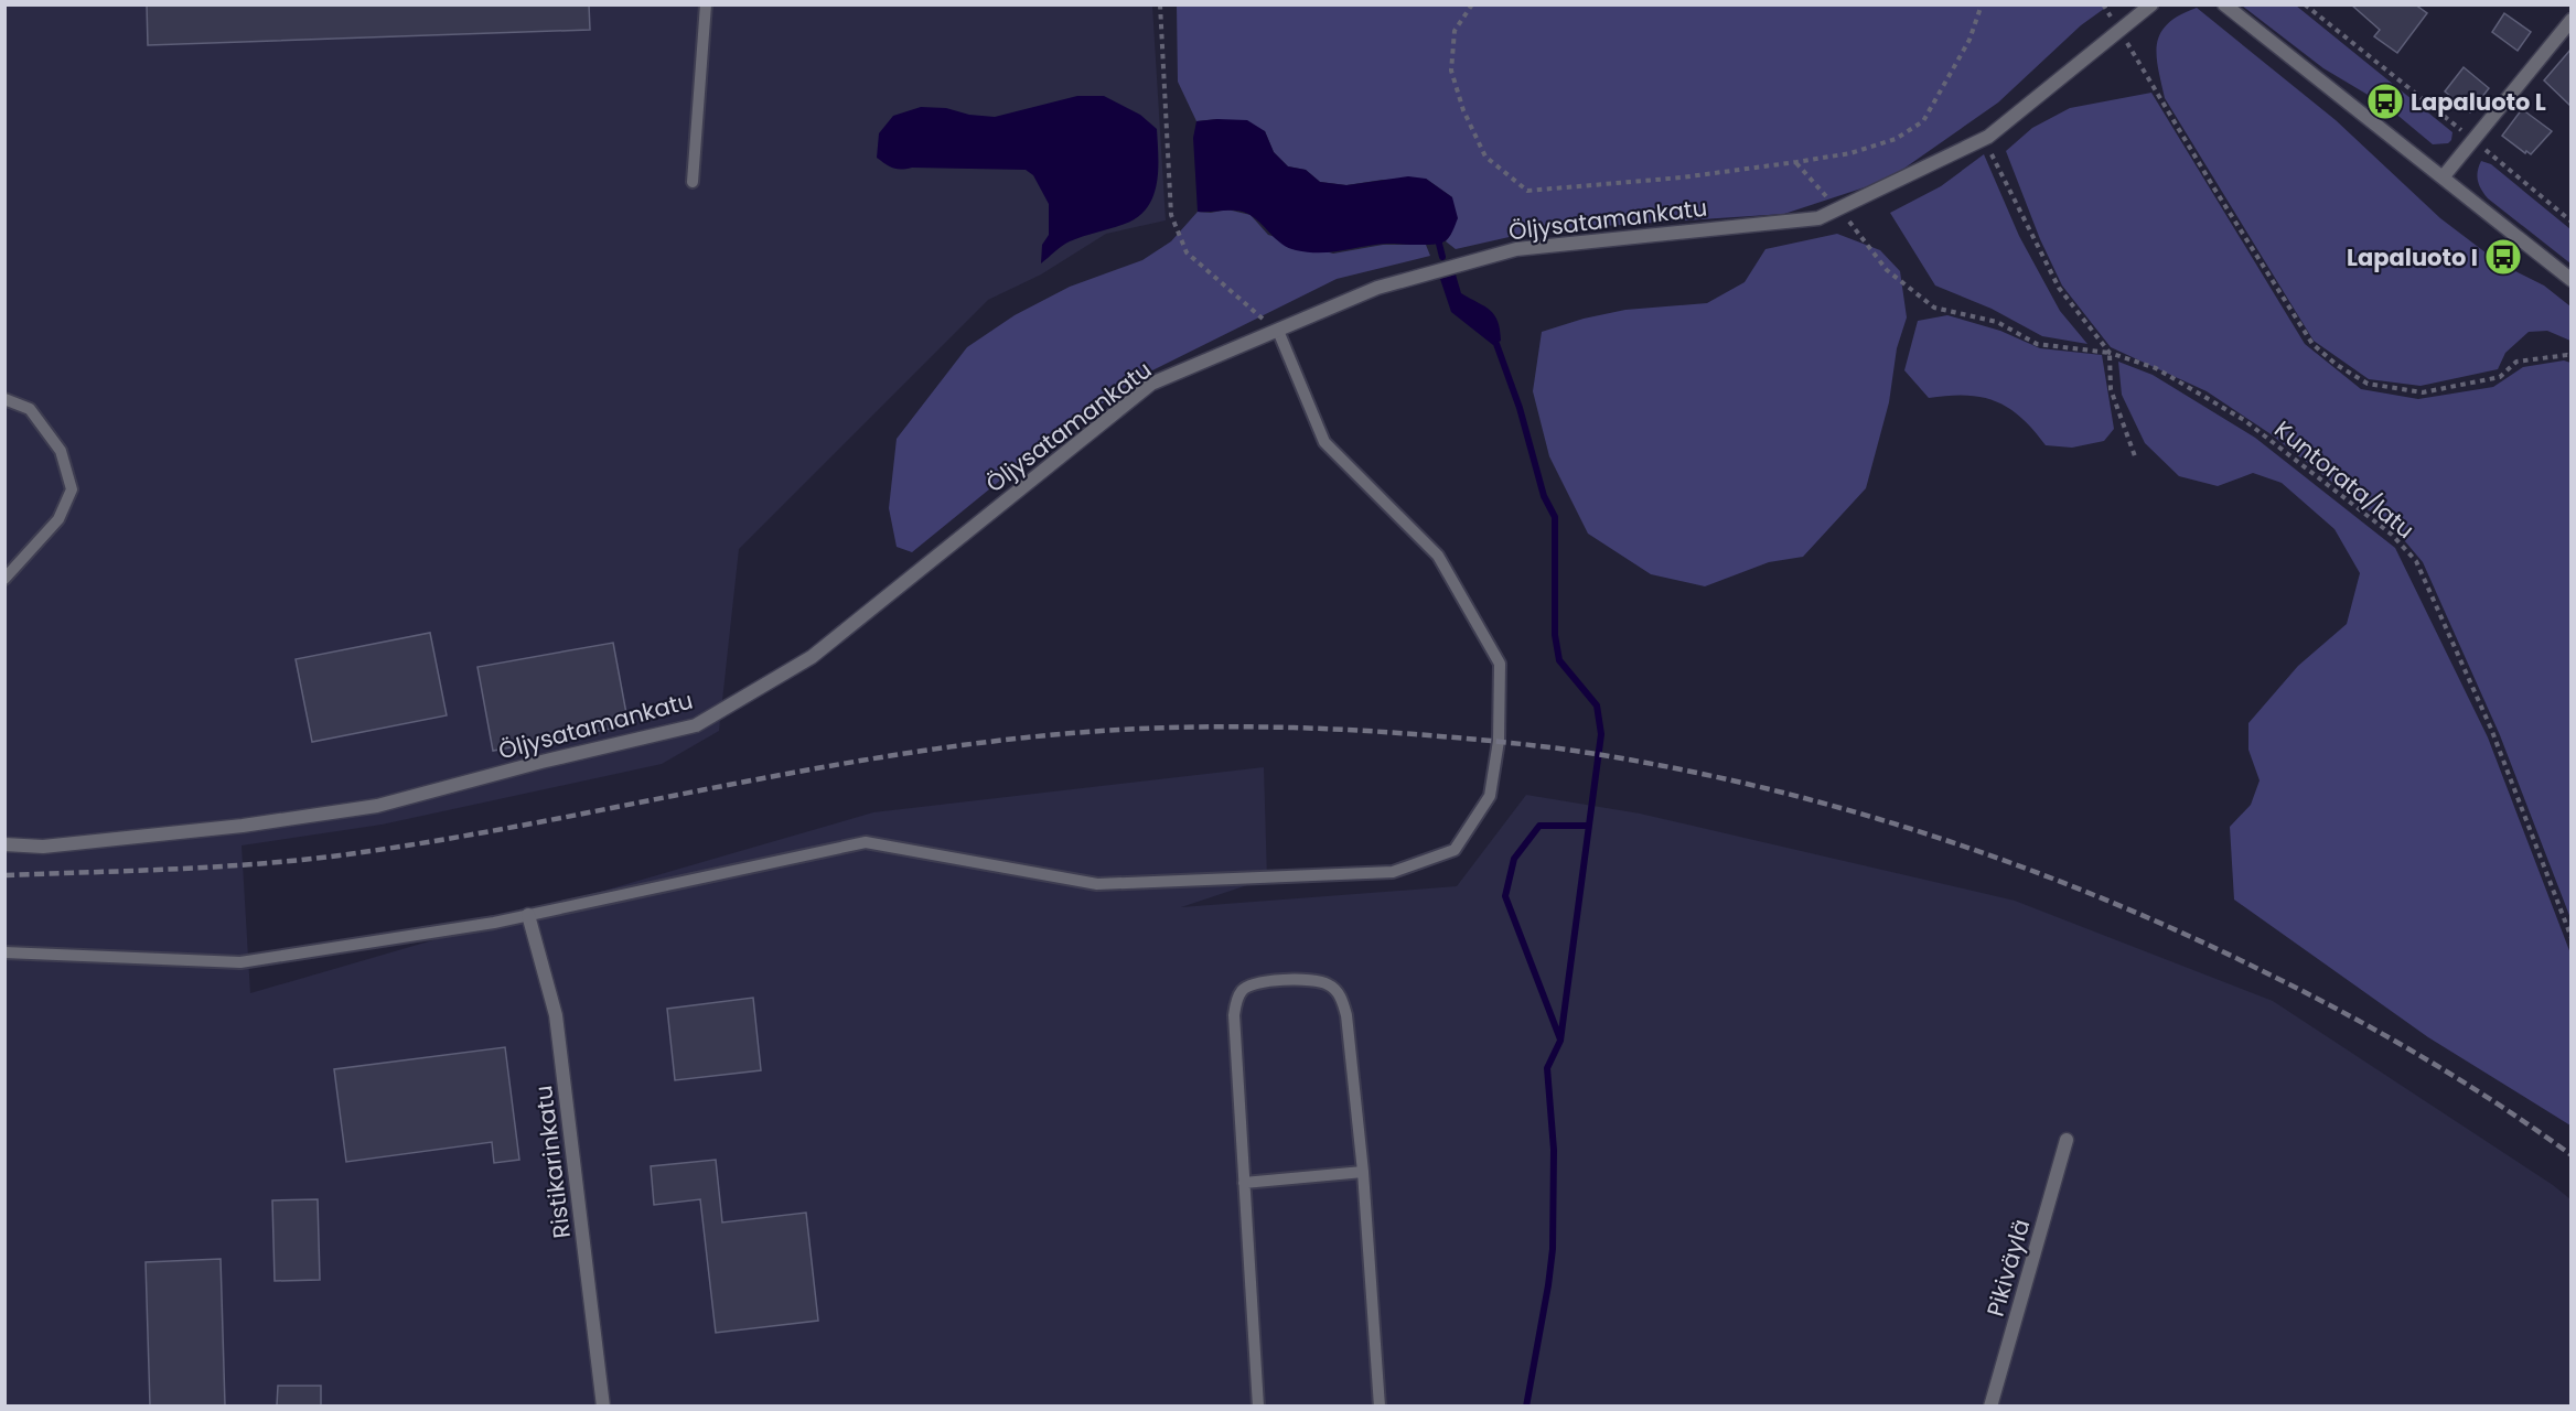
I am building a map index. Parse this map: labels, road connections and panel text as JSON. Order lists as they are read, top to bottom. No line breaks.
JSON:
{"streets":{"street":["Öljysatamankatu","Ristikarinkatu","Pikiväylä"],"path":["Kuntorata/latu"]},"crossings":[["Öljysatamankatu","Kuntorata/latu"]],"places":{"bus stop":["Lapaluoto L","Lapaluoto I"]}}
